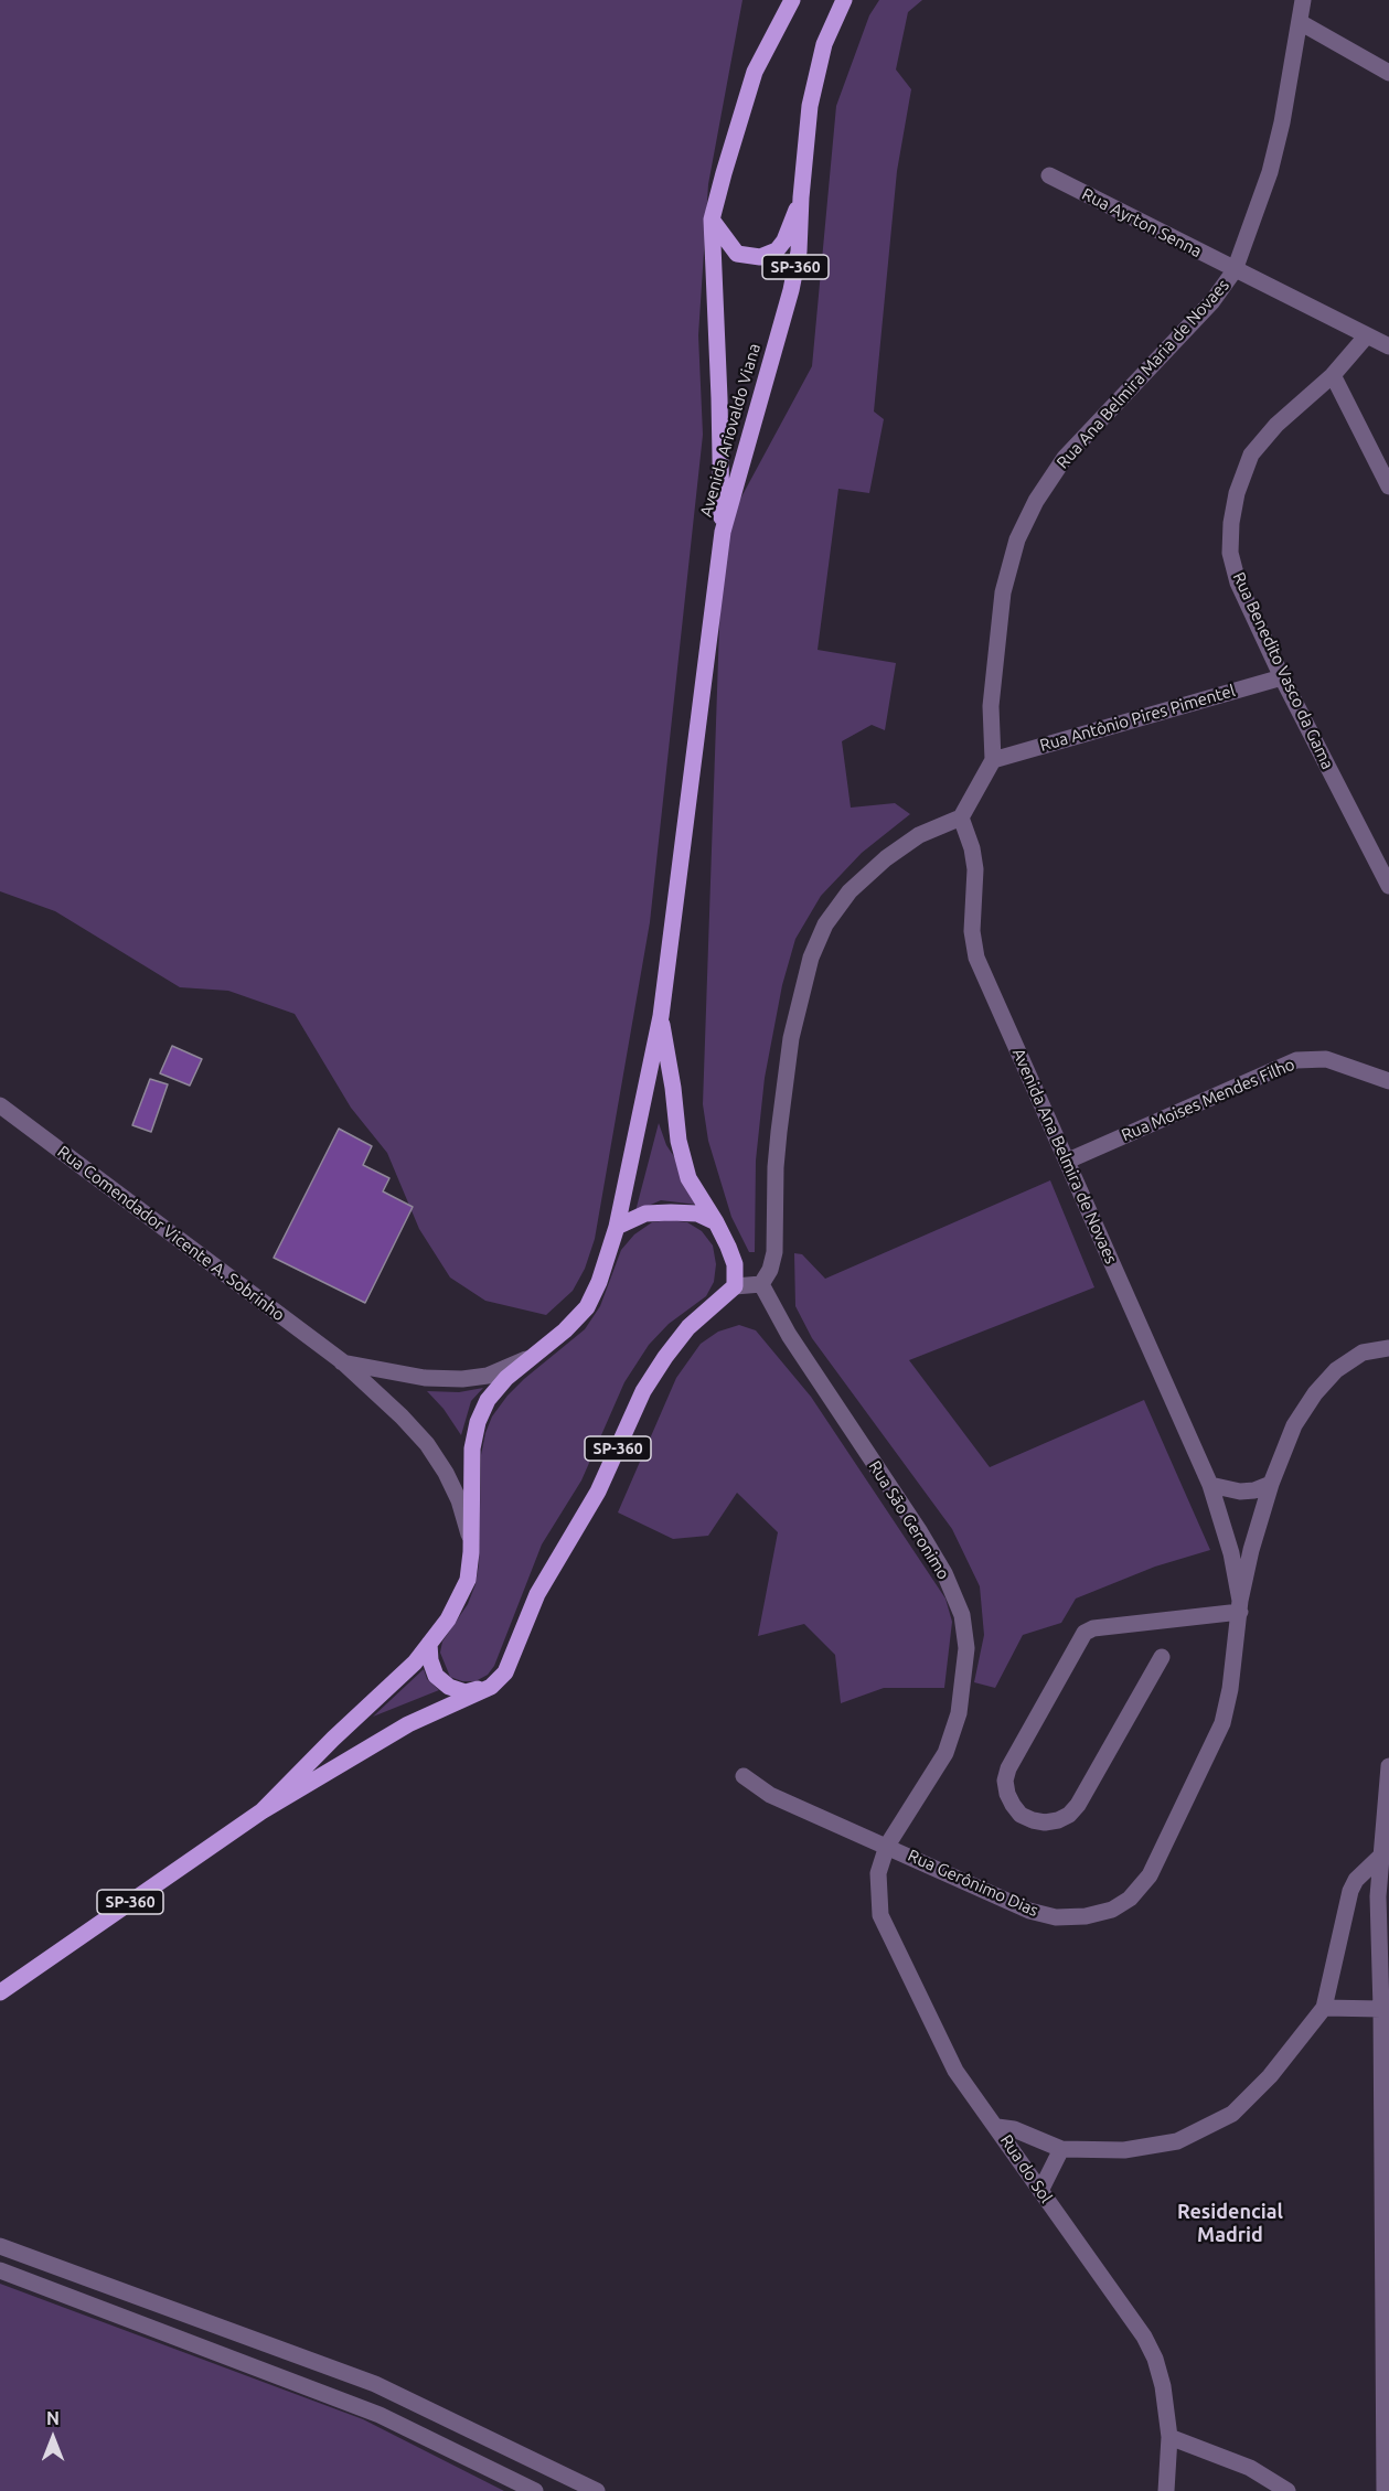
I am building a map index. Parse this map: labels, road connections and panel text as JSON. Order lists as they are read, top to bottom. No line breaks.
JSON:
{"streets":{"main road":["SP-360","Avenida Ariovaldo Viana"],"street":["Rua Ayrton Senna","Rua Ana Belmira Maria de Novaes","Rua Benedito Vasco da Gama","Rua Antônio Pires Pimentel","Rua Moises Mendes Filho","Avenida Ana Belmira de Novaes","Rua Comendador Vicente A. Sobrinho","Rua São Geronimo","Rua Gerônimo Dias","Rua do Sol"]},"crossings":[["Rua Ayrton Senna","Rua Ana Belmira Maria de Novaes"],["Rua Ayrton Senna","Rua Benedito Vasco da Gama"],["SP-360","Avenida Ariovaldo Viana"],["SP-360","Rua Comendador Vicente A. Sobrinho"],["Rua Ana Belmira Maria de Novaes","Rua Antônio Pires Pimentel"],["Rua Benedito Vasco da Gama","Rua Antônio Pires Pimentel"],["Rua Moises Mendes Filho","Avenida Ana Belmira de Novaes"],["Avenida Ana Belmira de Novaes","Rua Gerônimo Dias"],["Rua São Geronimo","Rua Gerônimo Dias"],["Rua São Geronimo","Rua do Sol"],["Rua Gerônimo Dias","Rua do Sol"]],"districts":["Residencial Madrid"],"north":"top"}
